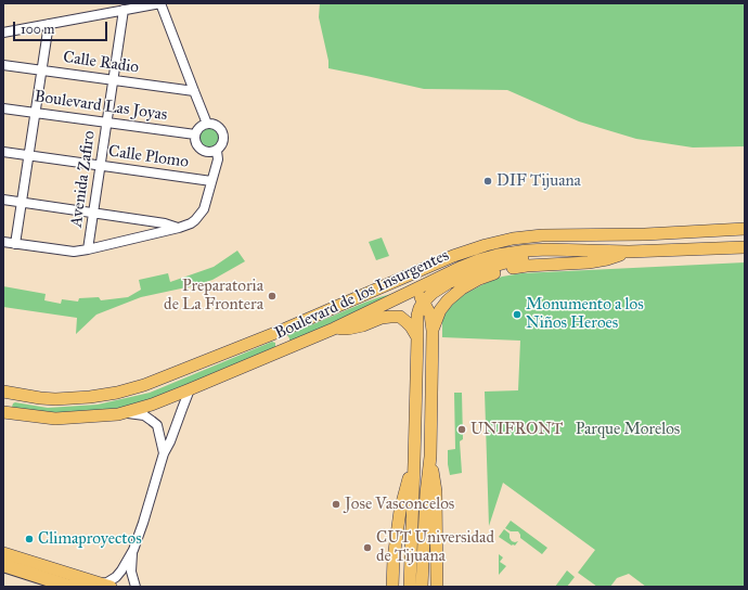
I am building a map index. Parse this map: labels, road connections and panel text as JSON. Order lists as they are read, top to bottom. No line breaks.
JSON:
{"streets":{"main road":["Boulevard de los Insurgentes"],"street":["Calle Radio","Boulevard Las Joyas","Calle Plomo","Avenida Zafiro"]},"crossings":[["Calle Radio","Avenida Zafiro"],["Boulevard Las Joyas","Avenida Zafiro"],["Calle Plomo","Avenida Zafiro"]],"parks":["Parque Morelos"],"places":["DIF Tijuana","Preparatoria de La Frontera","Monumento a los Niños Heroes","UNIFRONT","Jose Vasconcelos","Climaproyectos","CUT Universidad de Tijuana"],"scale_bar":"100 m"}
